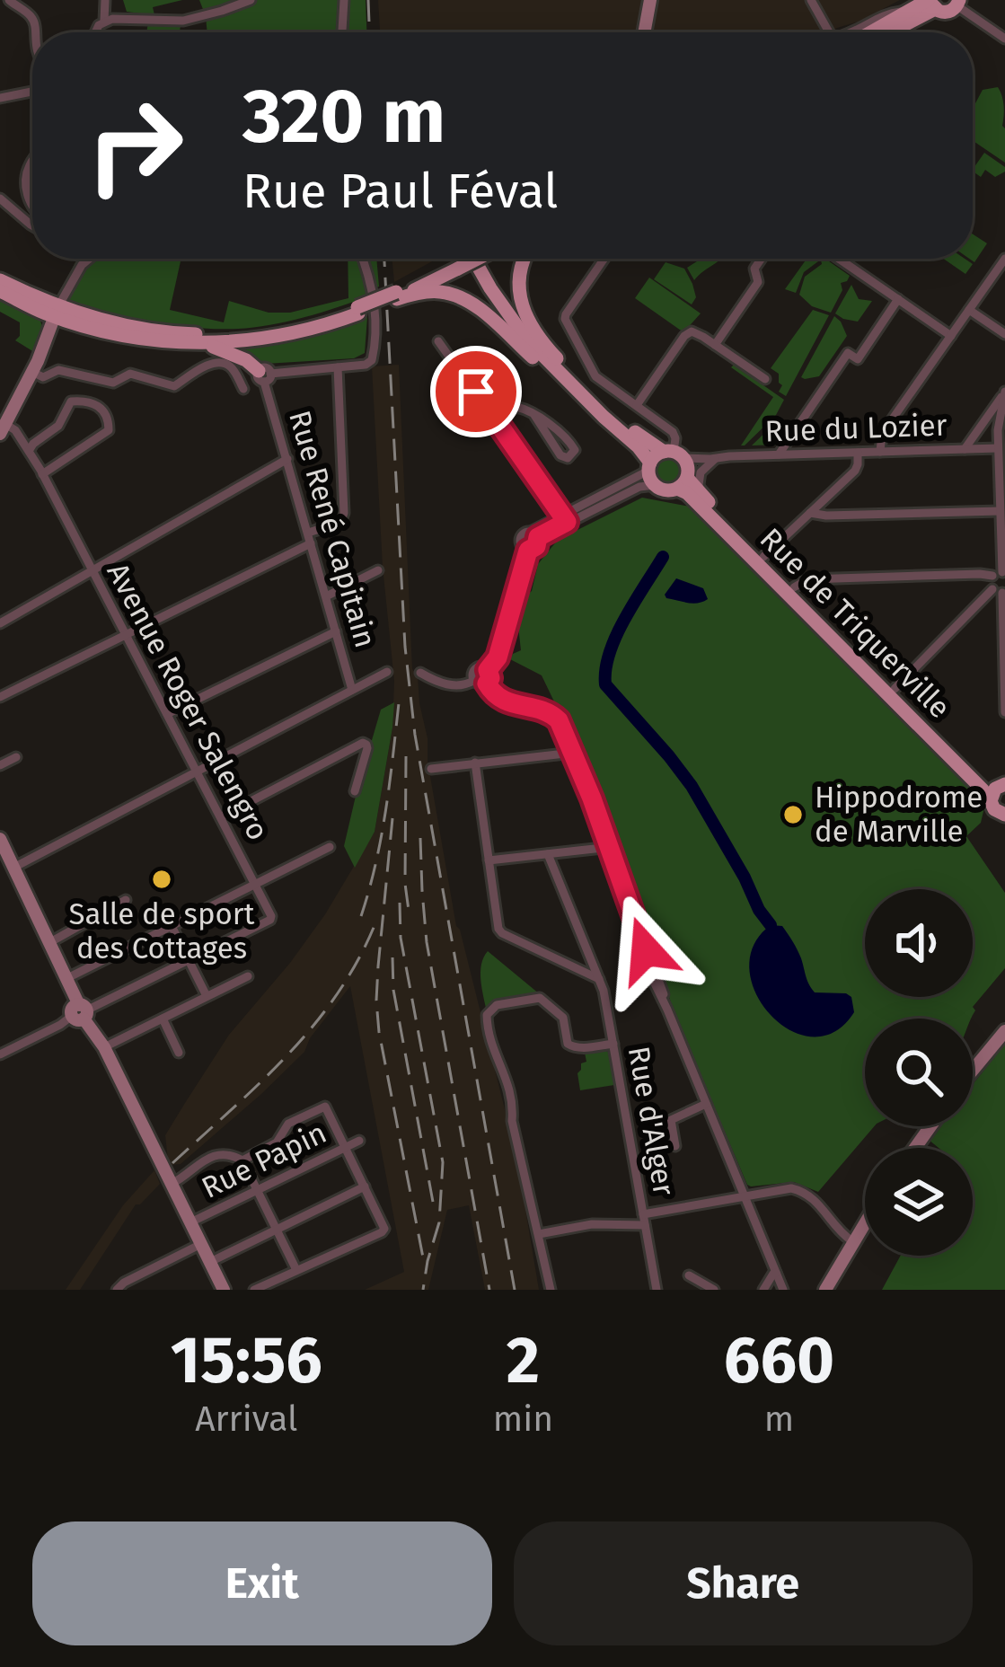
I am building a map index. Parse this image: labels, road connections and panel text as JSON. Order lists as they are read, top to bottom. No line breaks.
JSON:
{"streets":{"main road":["Rue de Triquerville"],"street":["Rue du Lozier","Rue René Capitain","Avenue Roger Salengro","Rue d'Alger","Rue Papin"]},"crossings":[["Rue du Lozier","Rue de Triquerville"]],"places":["Hippodrome de Marville","Salle de sport des Cottages"],"page":{"turn":["320 m","Rue Paul Féval"],"eta":["15:56","Arrival","2","min","660","m"],"buttons":["Exit","Share"]}}
